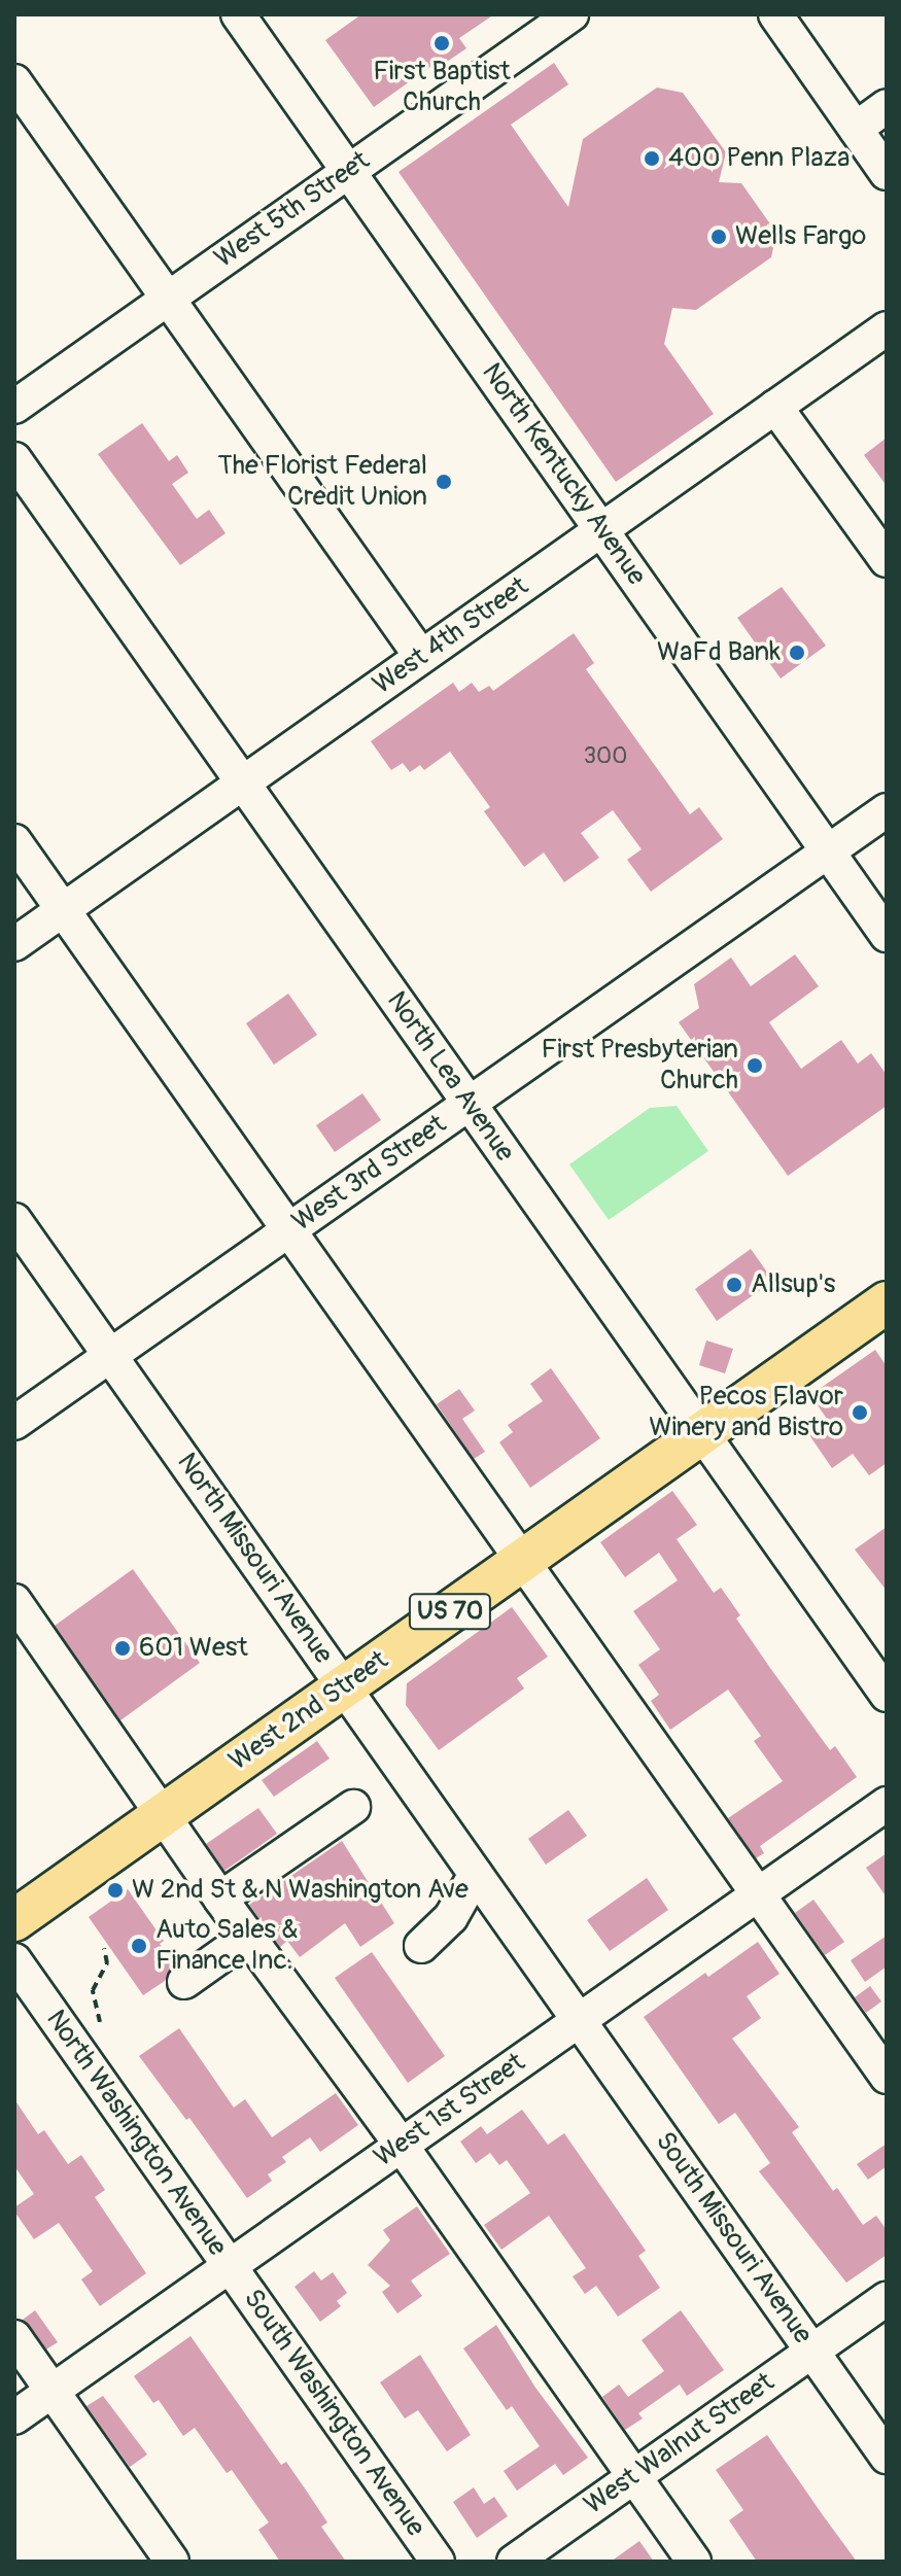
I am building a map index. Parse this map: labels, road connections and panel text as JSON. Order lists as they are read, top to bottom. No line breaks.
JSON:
{"streets":{"main road":["US 70","West 2nd Street"],"street":["West 5th Street","North Kentucky Avenue","West 4th Street","North Lea Avenue","West 3rd Street","North Missouri Avenue","West 1st Street","North Washington Avenue","South Missouri Avenue","South Washington Avenue","West Walnut Street"]},"crossings":[["West 5th Street","North Kentucky Avenue"],["North Kentucky Avenue","West 4th Street"],["North Kentucky Avenue","West 3rd Street"],["West 4th Street","North Lea Avenue"],["North Lea Avenue","West 3rd Street"],["North Lea Avenue","West 2nd Street"],["West 3rd Street","North Missouri Avenue"],["North Missouri Avenue","West 2nd Street"],["North Missouri Avenue","West 1st Street"],["North Missouri Avenue","South Missouri Avenue"],["West 1st Street","North Washington Avenue"],["West 1st Street","South Missouri Avenue"],["West 1st Street","South Washington Avenue"],["North Washington Avenue","South Washington Avenue"],["South Missouri Avenue","West Walnut Street"]],"places":["First Baptist Church","400 Penn Plaza","Wells Fargo","The Florist Federal Credit Union","WaFd Bank","First Presbyterian Church","Allsup's","Pecos Flavor Winery and Bistro","601 West","W 2nd St & N Washington Ave","Auto Sales & Finance Inc."],"house_numbers":["300"]}
